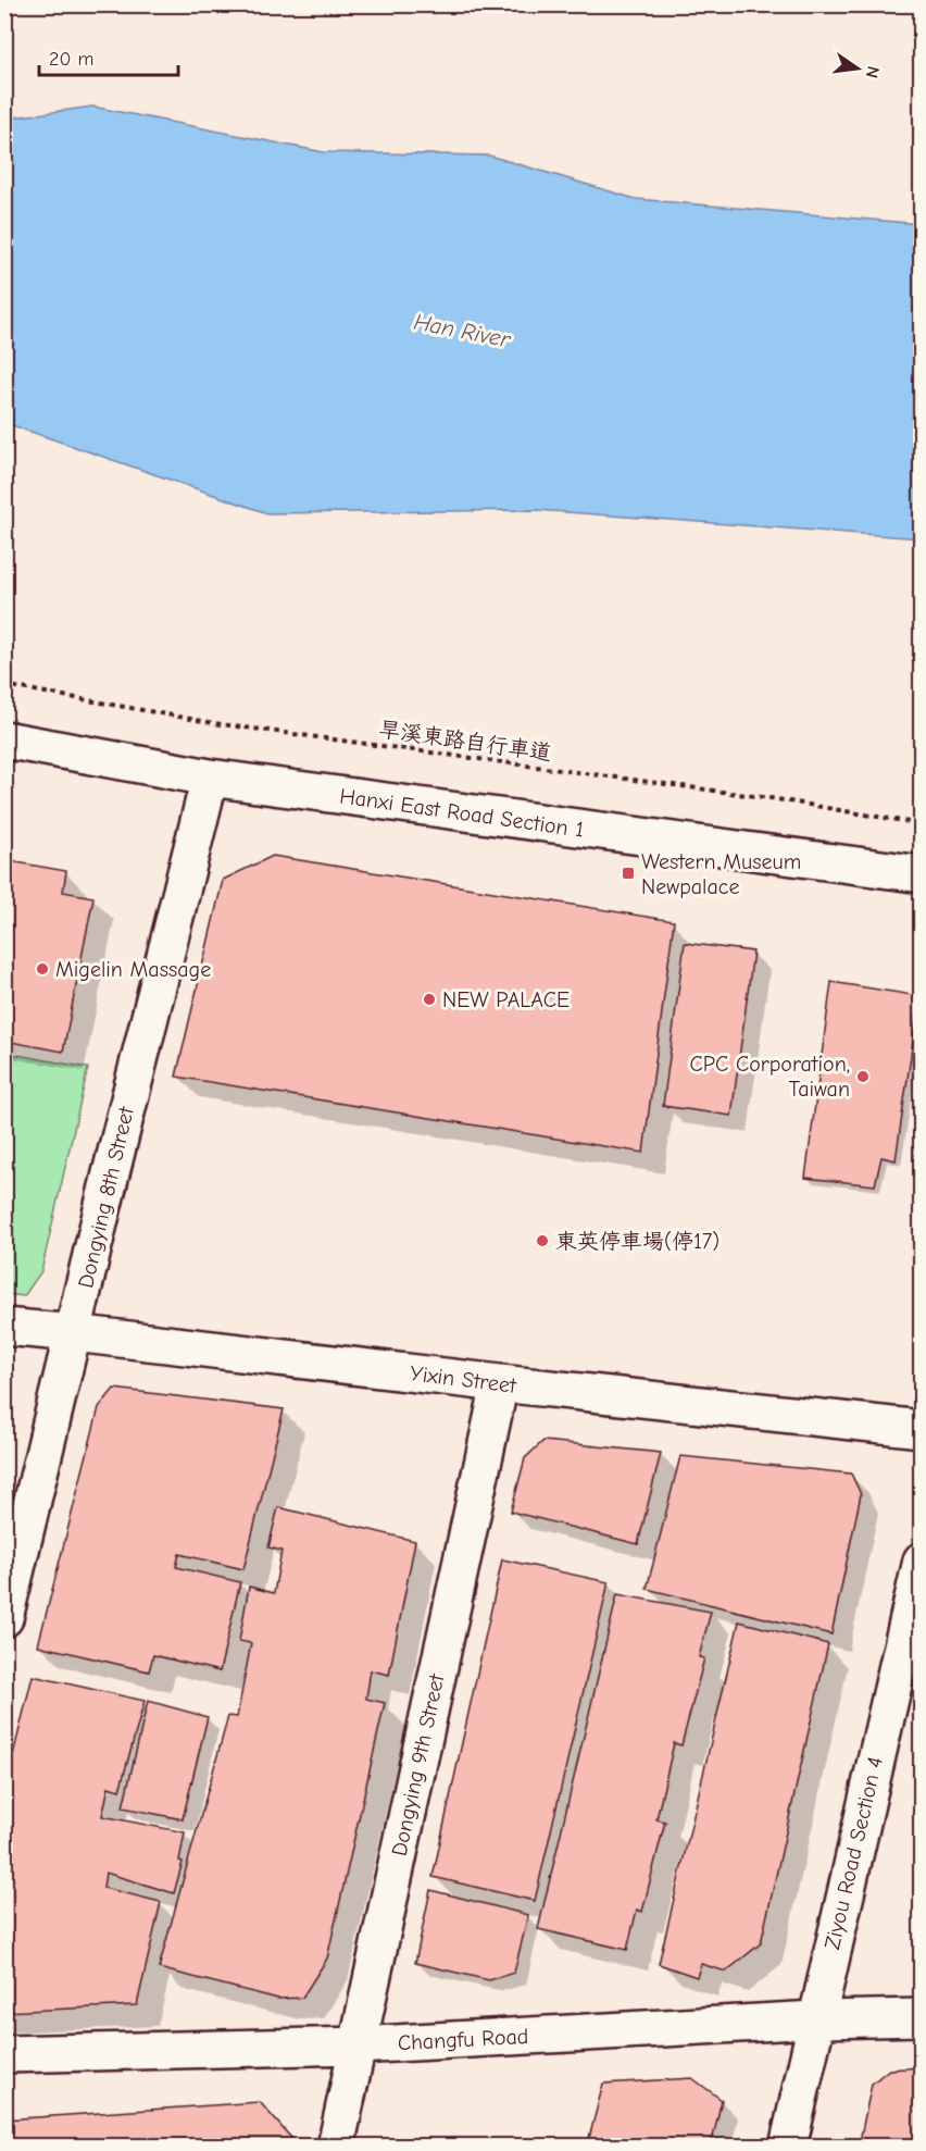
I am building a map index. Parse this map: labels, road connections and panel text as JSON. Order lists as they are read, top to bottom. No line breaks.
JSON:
{"streets":{"street":["Hanxi East Road Section 1","Dongying 8th Street","Yixin Street","Dongying 9th Street","Ziyou Road Section 4","Changfu Road"],"path":["旱溪東路自行車道"]},"crossings":[["Hanxi East Road Section 1","Dongying 8th Street"],["Dongying 8th Street","Yixin Street"],["Yixin Street","Dongying 9th Street"],["Dongying 9th Street","Changfu Road"],["Ziyou Road Section 4","Changfu Road"]],"water":["Han River"],"places":{"transit":["Western Museum Newpalace"],"other":["Migelin Massage","NEW PALACE","CPC Corporation, Taiwan","東英停車場(停17)"]},"scale_bar":"20 m","north":"right"}
